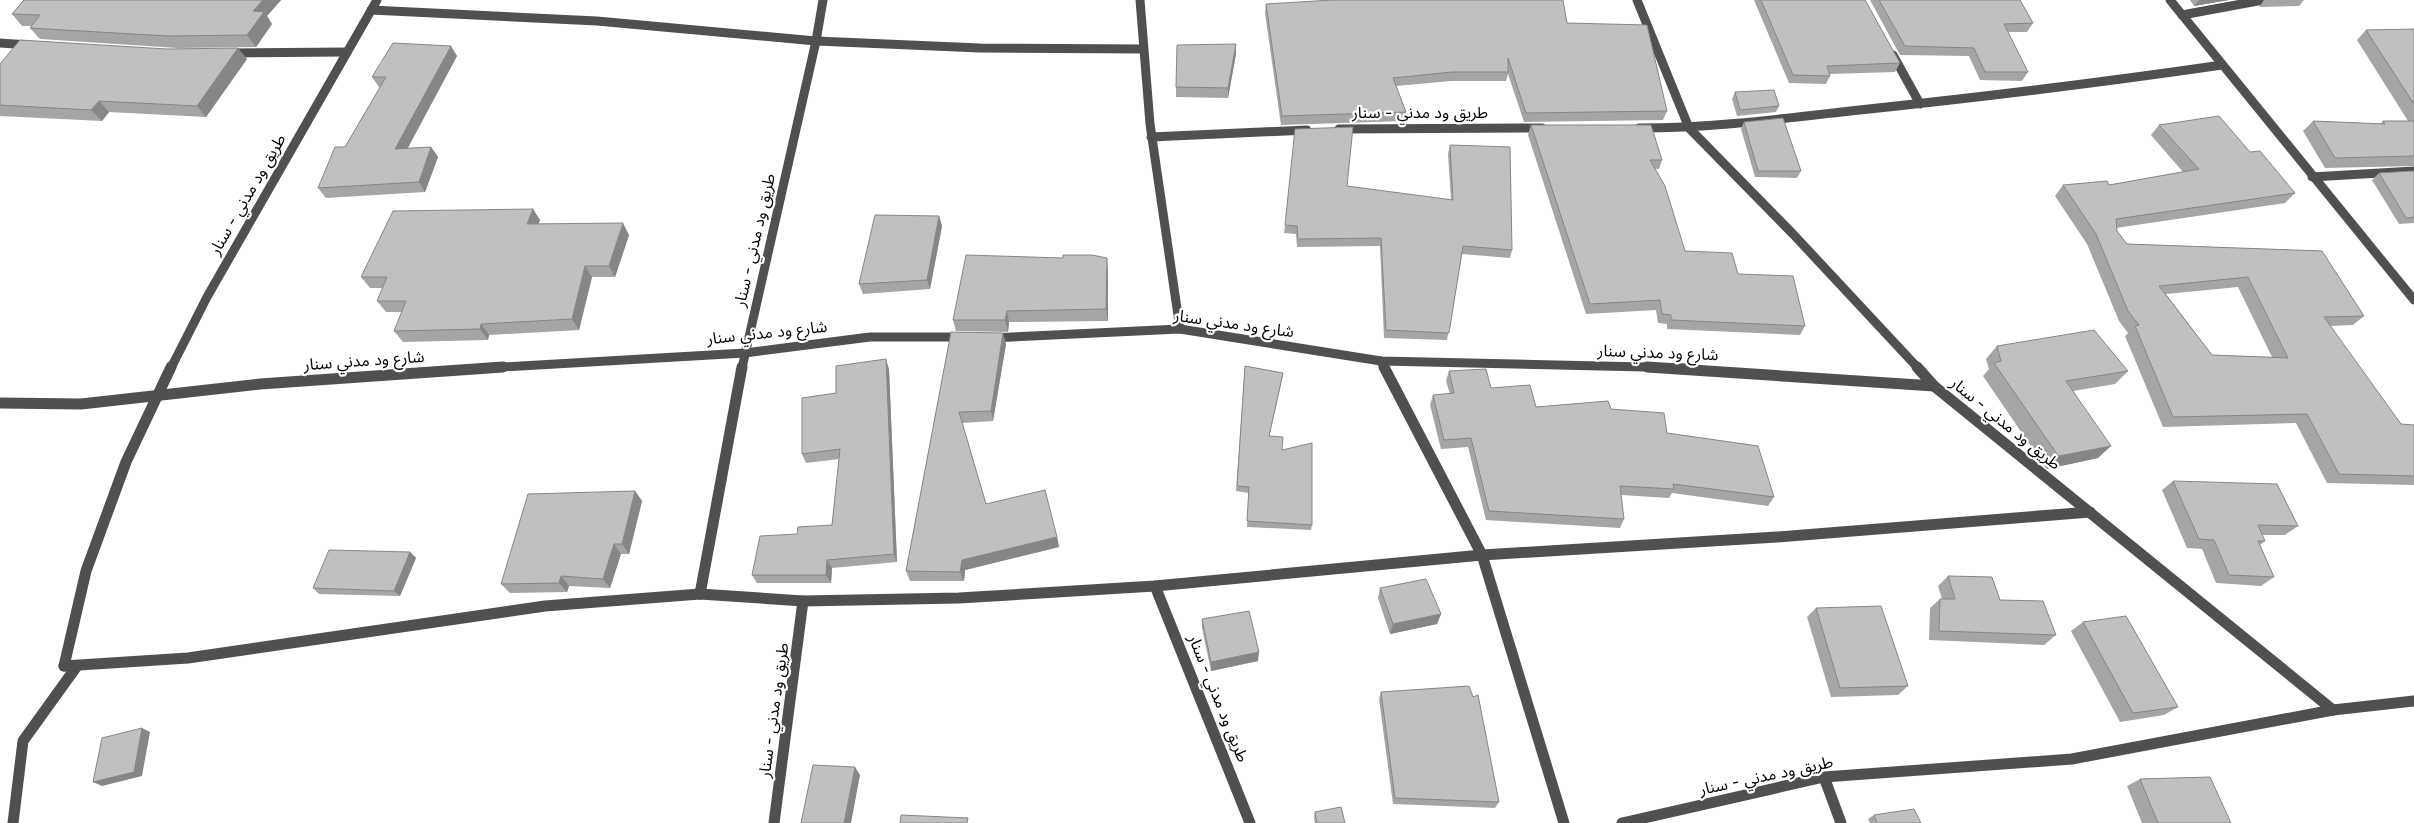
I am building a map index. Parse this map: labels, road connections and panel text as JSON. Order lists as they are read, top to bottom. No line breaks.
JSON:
{"streets":{"street":["طريق ود مدني - سنار","شارع ود مدني سنار"]},"crossings":[["طريق ود مدني - سنار","شارع ود مدني سنار"]]}
